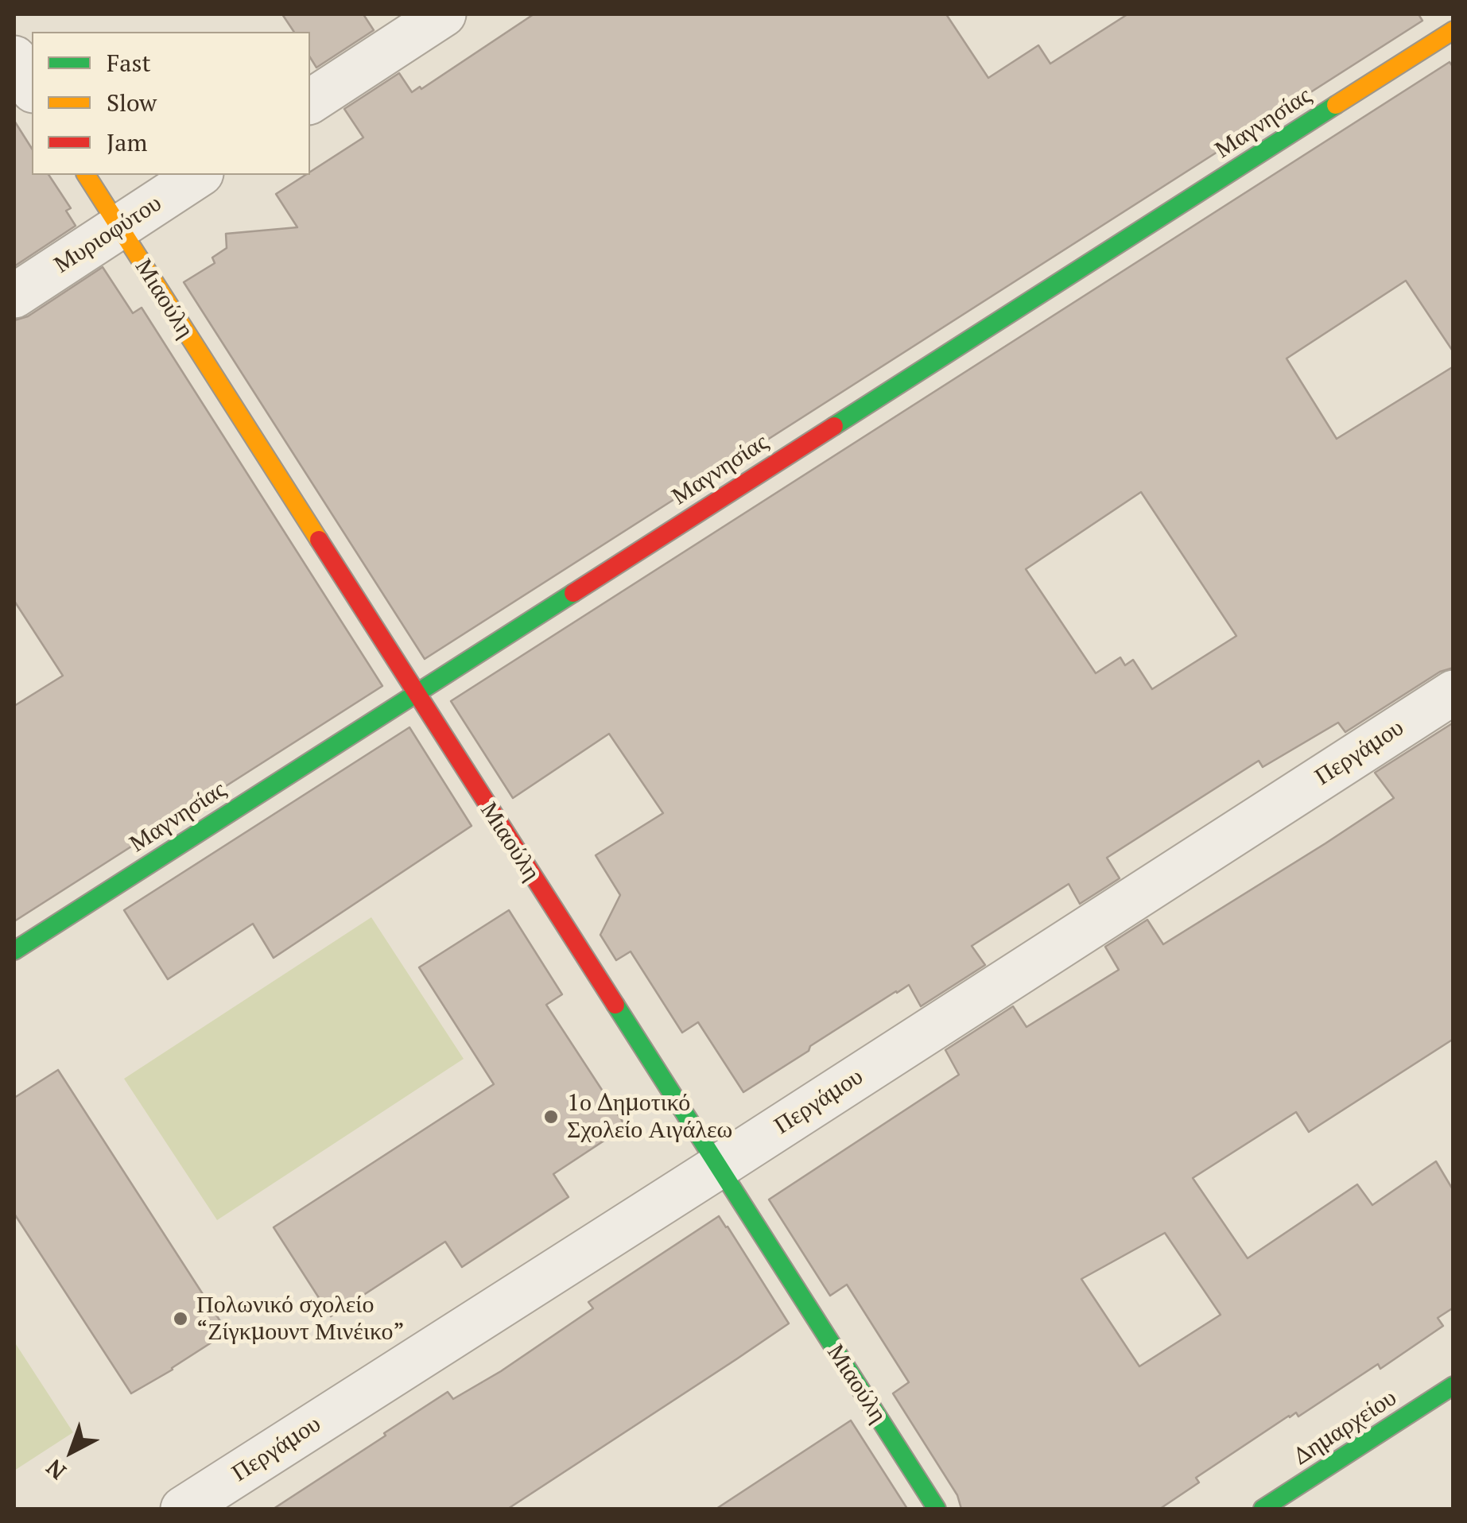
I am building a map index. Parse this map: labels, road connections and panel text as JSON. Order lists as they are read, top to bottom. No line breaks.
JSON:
{"streets":{"street":["Μαγνησίας","Μυριοφύτου","Μιαούλη","Περγάμου","Δημαρχείου"]},"crossings":[["Μαγνησίας","Μιαούλη"],["Μυριοφύτου","Μιαούλη"],["Μιαούλη","Περγάμου"]],"places":["1ο Δημοτικό Σχολείο Αιγάλεω","Πολωνικό σχολείο “Ζίγκμουντ Μινέικο”"],"legend":["Fast","Slow","Jam"],"north":"bottom left"}
